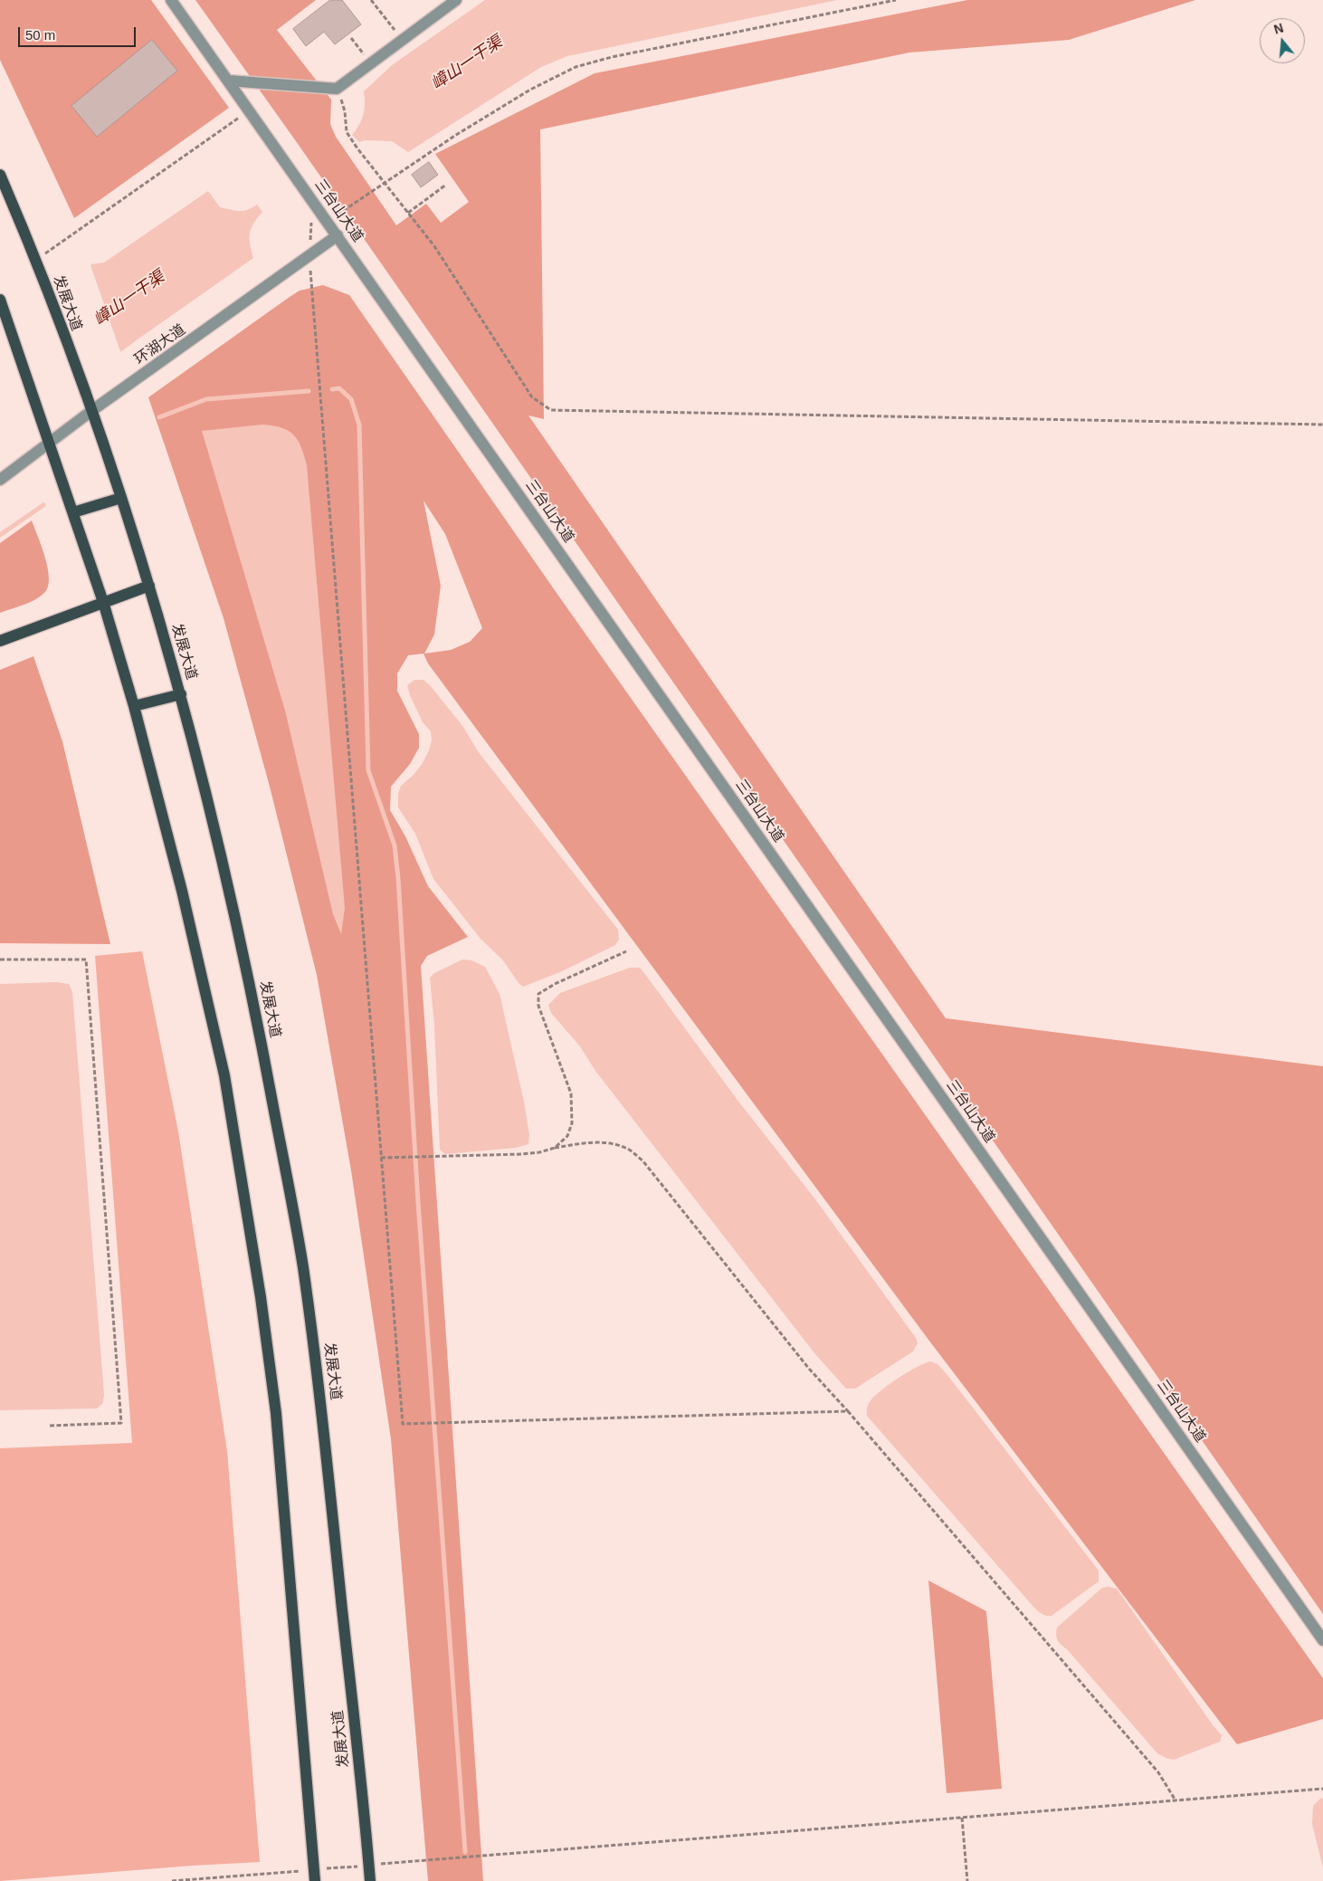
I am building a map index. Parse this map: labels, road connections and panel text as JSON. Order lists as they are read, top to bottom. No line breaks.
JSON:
{"streets":{"main road":["发展大道"],"street":["三台山大道","环湖大道"]},"crossings":[["三台山大道","环湖大道"],["发展大道","环湖大道"]],"water":["嶂山一干渠"],"scale_bar":"50 m","north":"top"}
